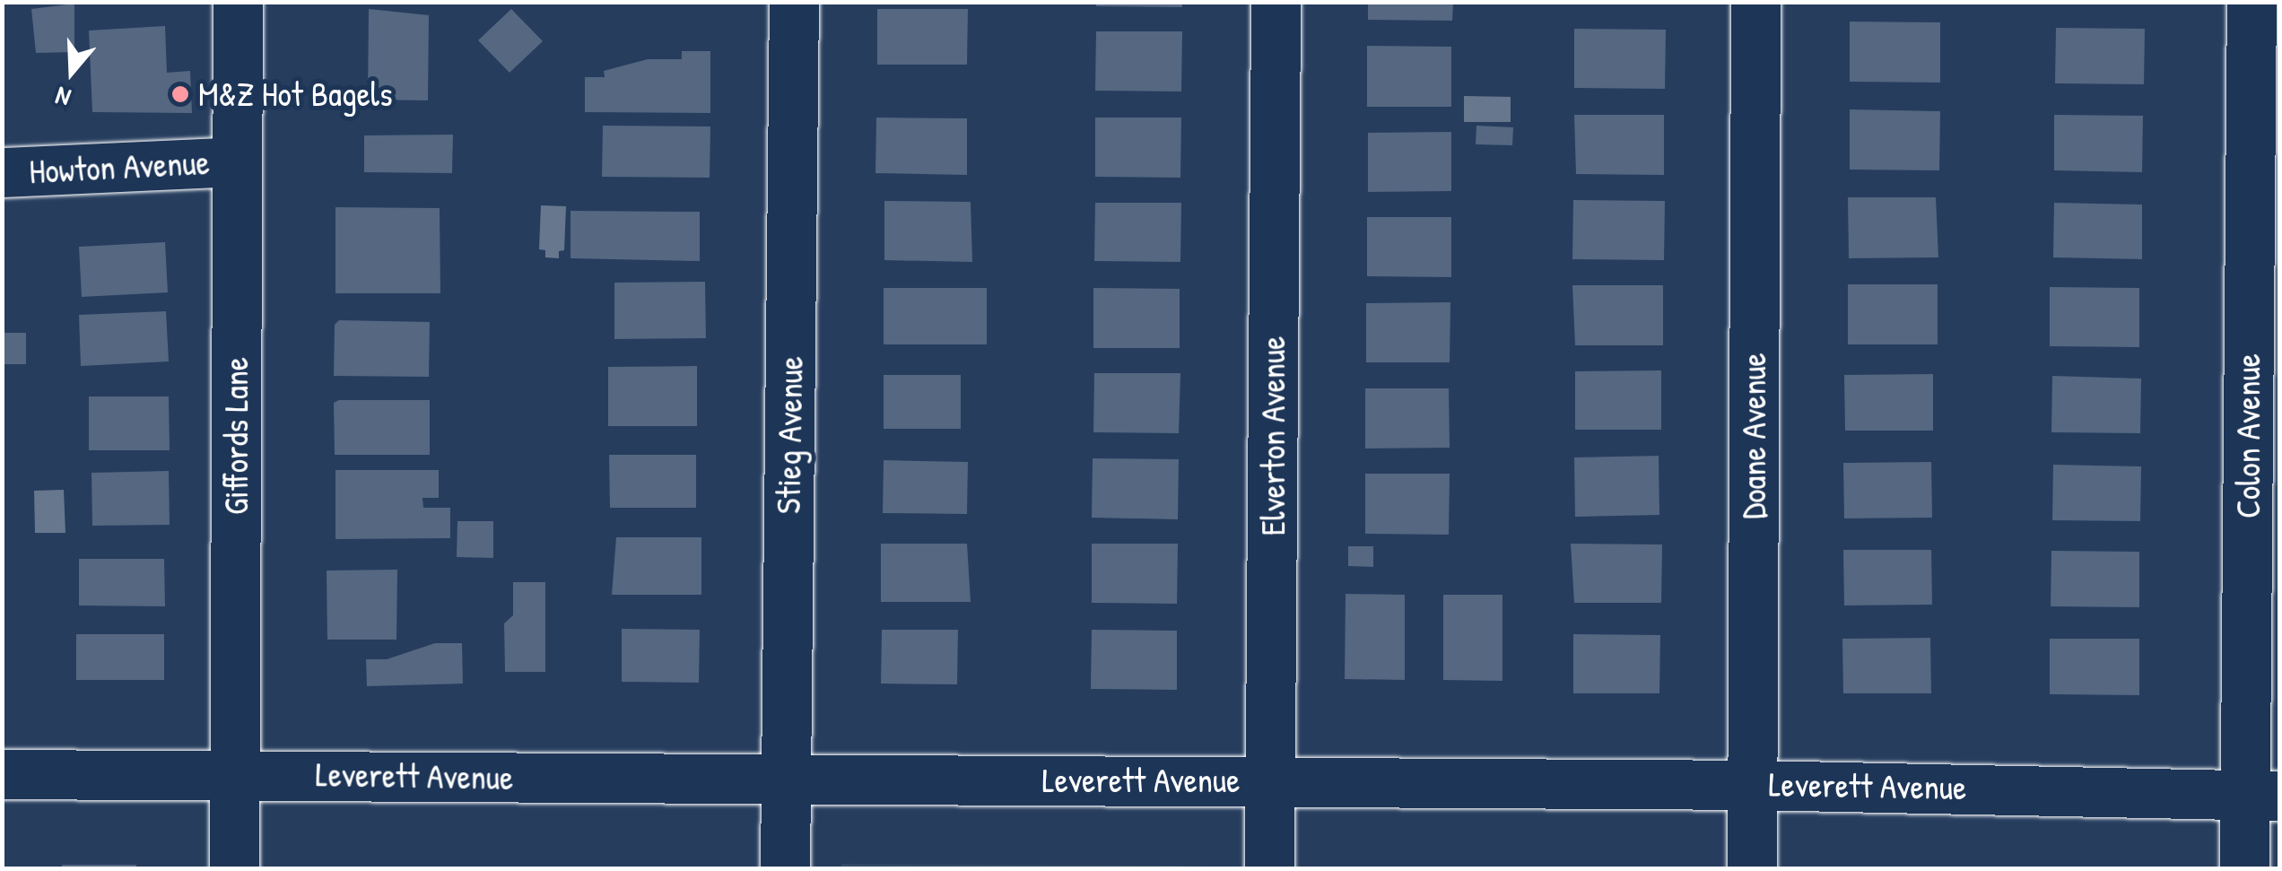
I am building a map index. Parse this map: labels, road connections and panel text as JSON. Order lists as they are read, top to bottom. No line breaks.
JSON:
{"streets":{"street":["Howton Avenue","Stieg Avenue","Giffords Lane","Elverton Avenue","Doane Avenue","Colon Avenue","Leverett Avenue"]},"crossings":[["Howton Avenue","Giffords Lane"],["Stieg Avenue","Leverett Avenue"],["Giffords Lane","Leverett Avenue"],["Elverton Avenue","Leverett Avenue"],["Doane Avenue","Leverett Avenue"],["Colon Avenue","Leverett Avenue"]],"places":["M&Z Hot Bagels"],"north":"bottom"}
